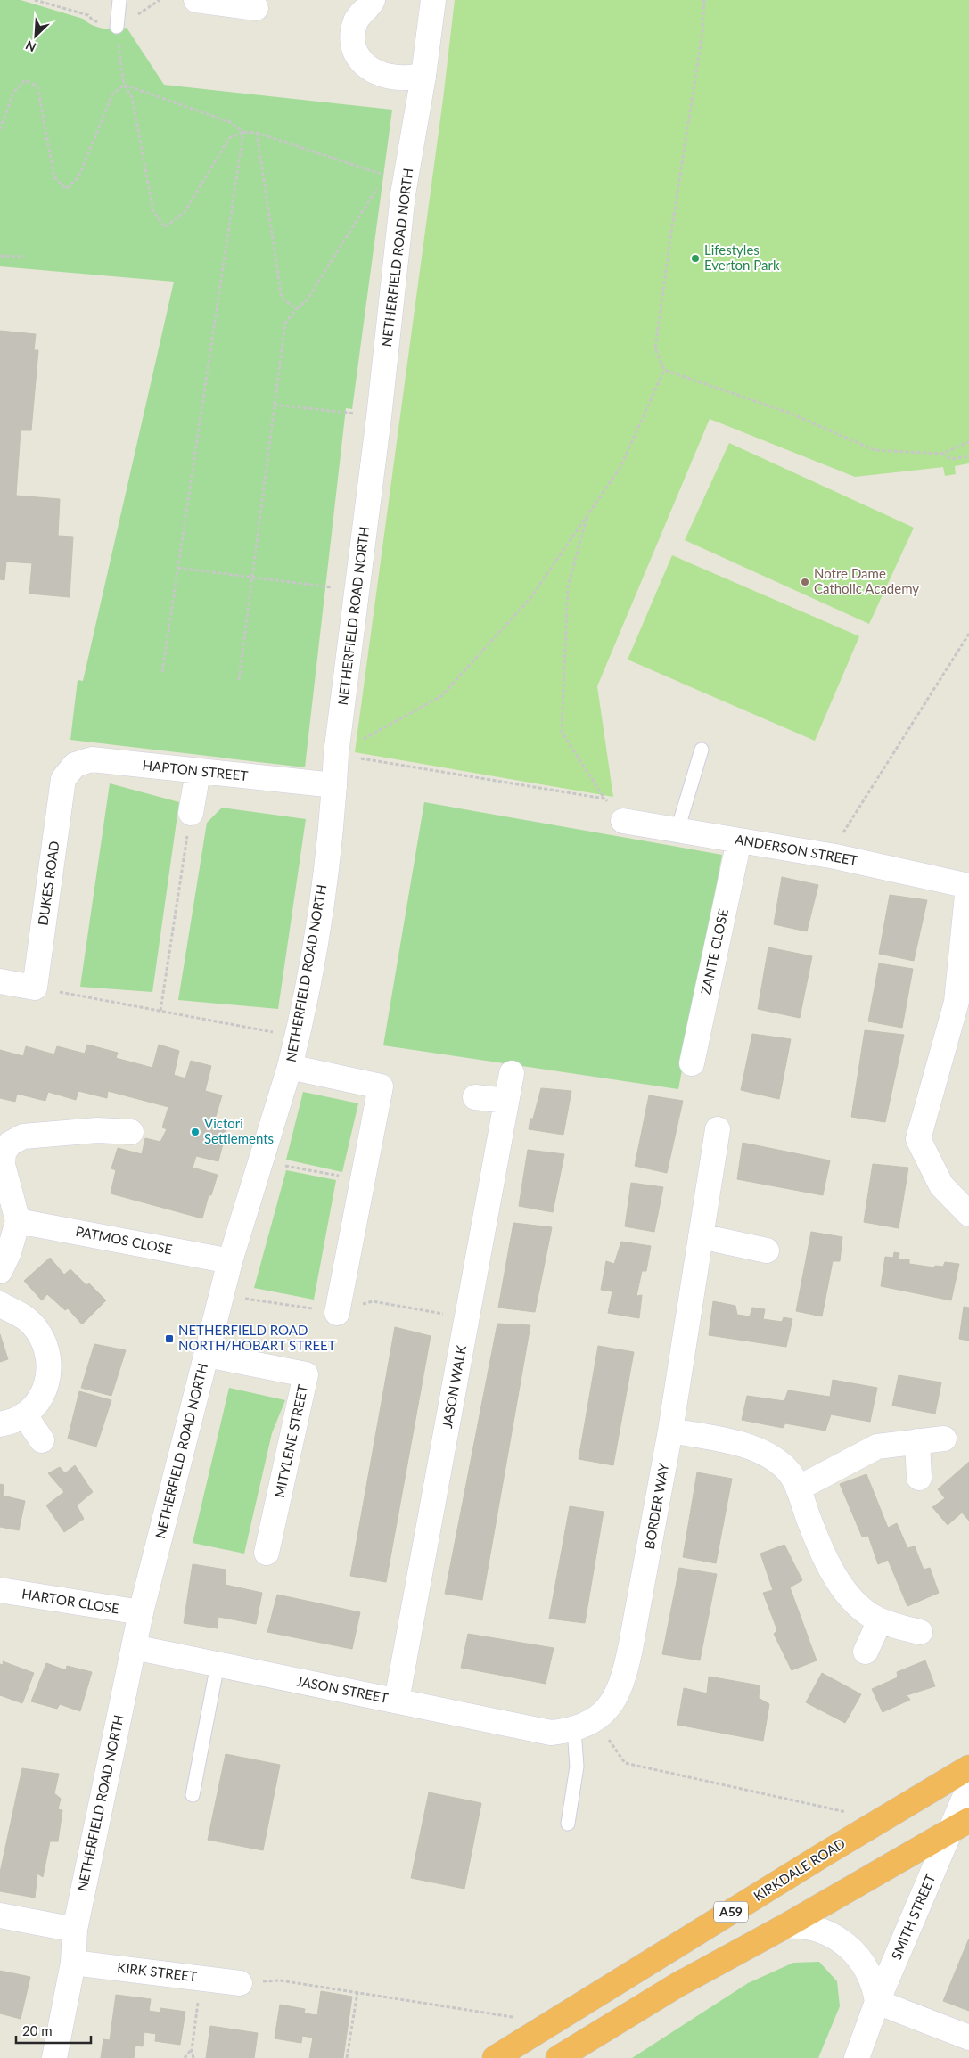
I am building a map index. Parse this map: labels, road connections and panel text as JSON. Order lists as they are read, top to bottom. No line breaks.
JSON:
{"streets":{"highway":["KIRKDALE ROAD","A59"],"street":["NETHERFIELD ROAD NORTH","HAPTON STREET","ANDERSON STREET","DUKES ROAD","ZANTE CLOSE","PATMOS CLOSE","JASON WALK","MITYLENE STREET","BORDER WAY","HARTOR CLOSE","JASON STREET","SMITH STREET","KIRK STREET"]},"crossings":[["NETHERFIELD ROAD NORTH","HAPTON STREET"],["NETHERFIELD ROAD NORTH","PATMOS CLOSE"],["NETHERFIELD ROAD NORTH","MITYLENE STREET"],["NETHERFIELD ROAD NORTH","HARTOR CLOSE"],["NETHERFIELD ROAD NORTH","JASON STREET"],["NETHERFIELD ROAD NORTH","KIRK STREET"],["HAPTON STREET","DUKES ROAD"],["ANDERSON STREET","ZANTE CLOSE"],["JASON WALK","JASON STREET"],["BORDER WAY","JASON STREET"]],"places":{"other":["Lifestyles Everton Park","Notre Dame Catholic Academy","Victori Settlements"],"transit":["NETHERFIELD ROAD NORTH/HOBART STREET"]},"scale_bar":"20 m","north":"bottom left"}
